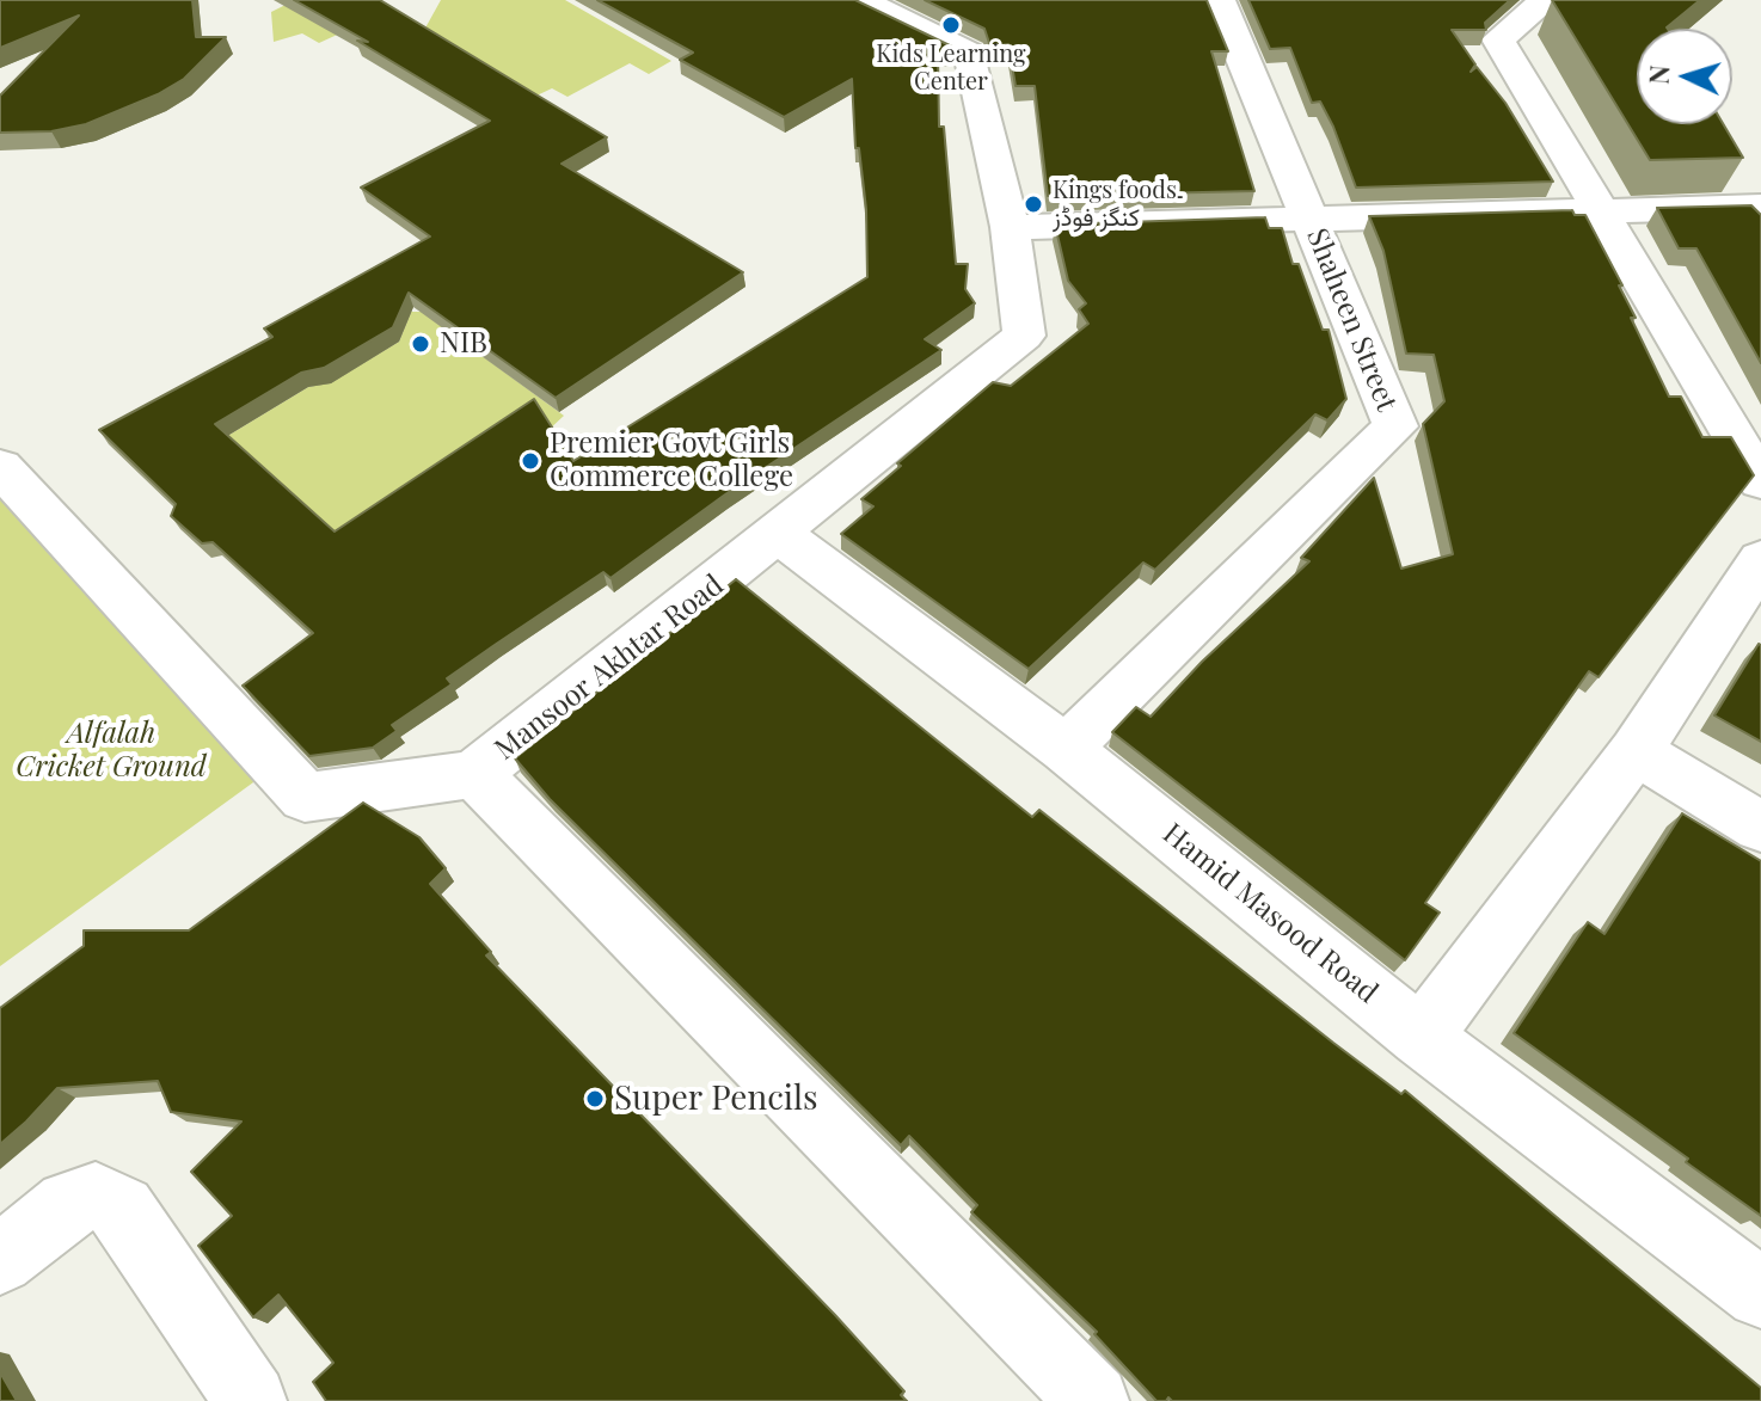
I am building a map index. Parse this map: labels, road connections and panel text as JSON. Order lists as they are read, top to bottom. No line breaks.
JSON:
{"streets":{"street":["Shaheen Street","Mansoor Akhtar Road","Hamid Masood Road"]},"crossings":[["Shaheen Street","Hamid Masood Road"],["Mansoor Akhtar Road","Hamid Masood Road"]],"parks":["Alfalah Cricket Ground"],"places":["Kids Learning Center","Kings foods۔ کنگز فوڈز","NIB","Premier Govt Girls Commerce College","Super Pencils"],"north":"left"}
